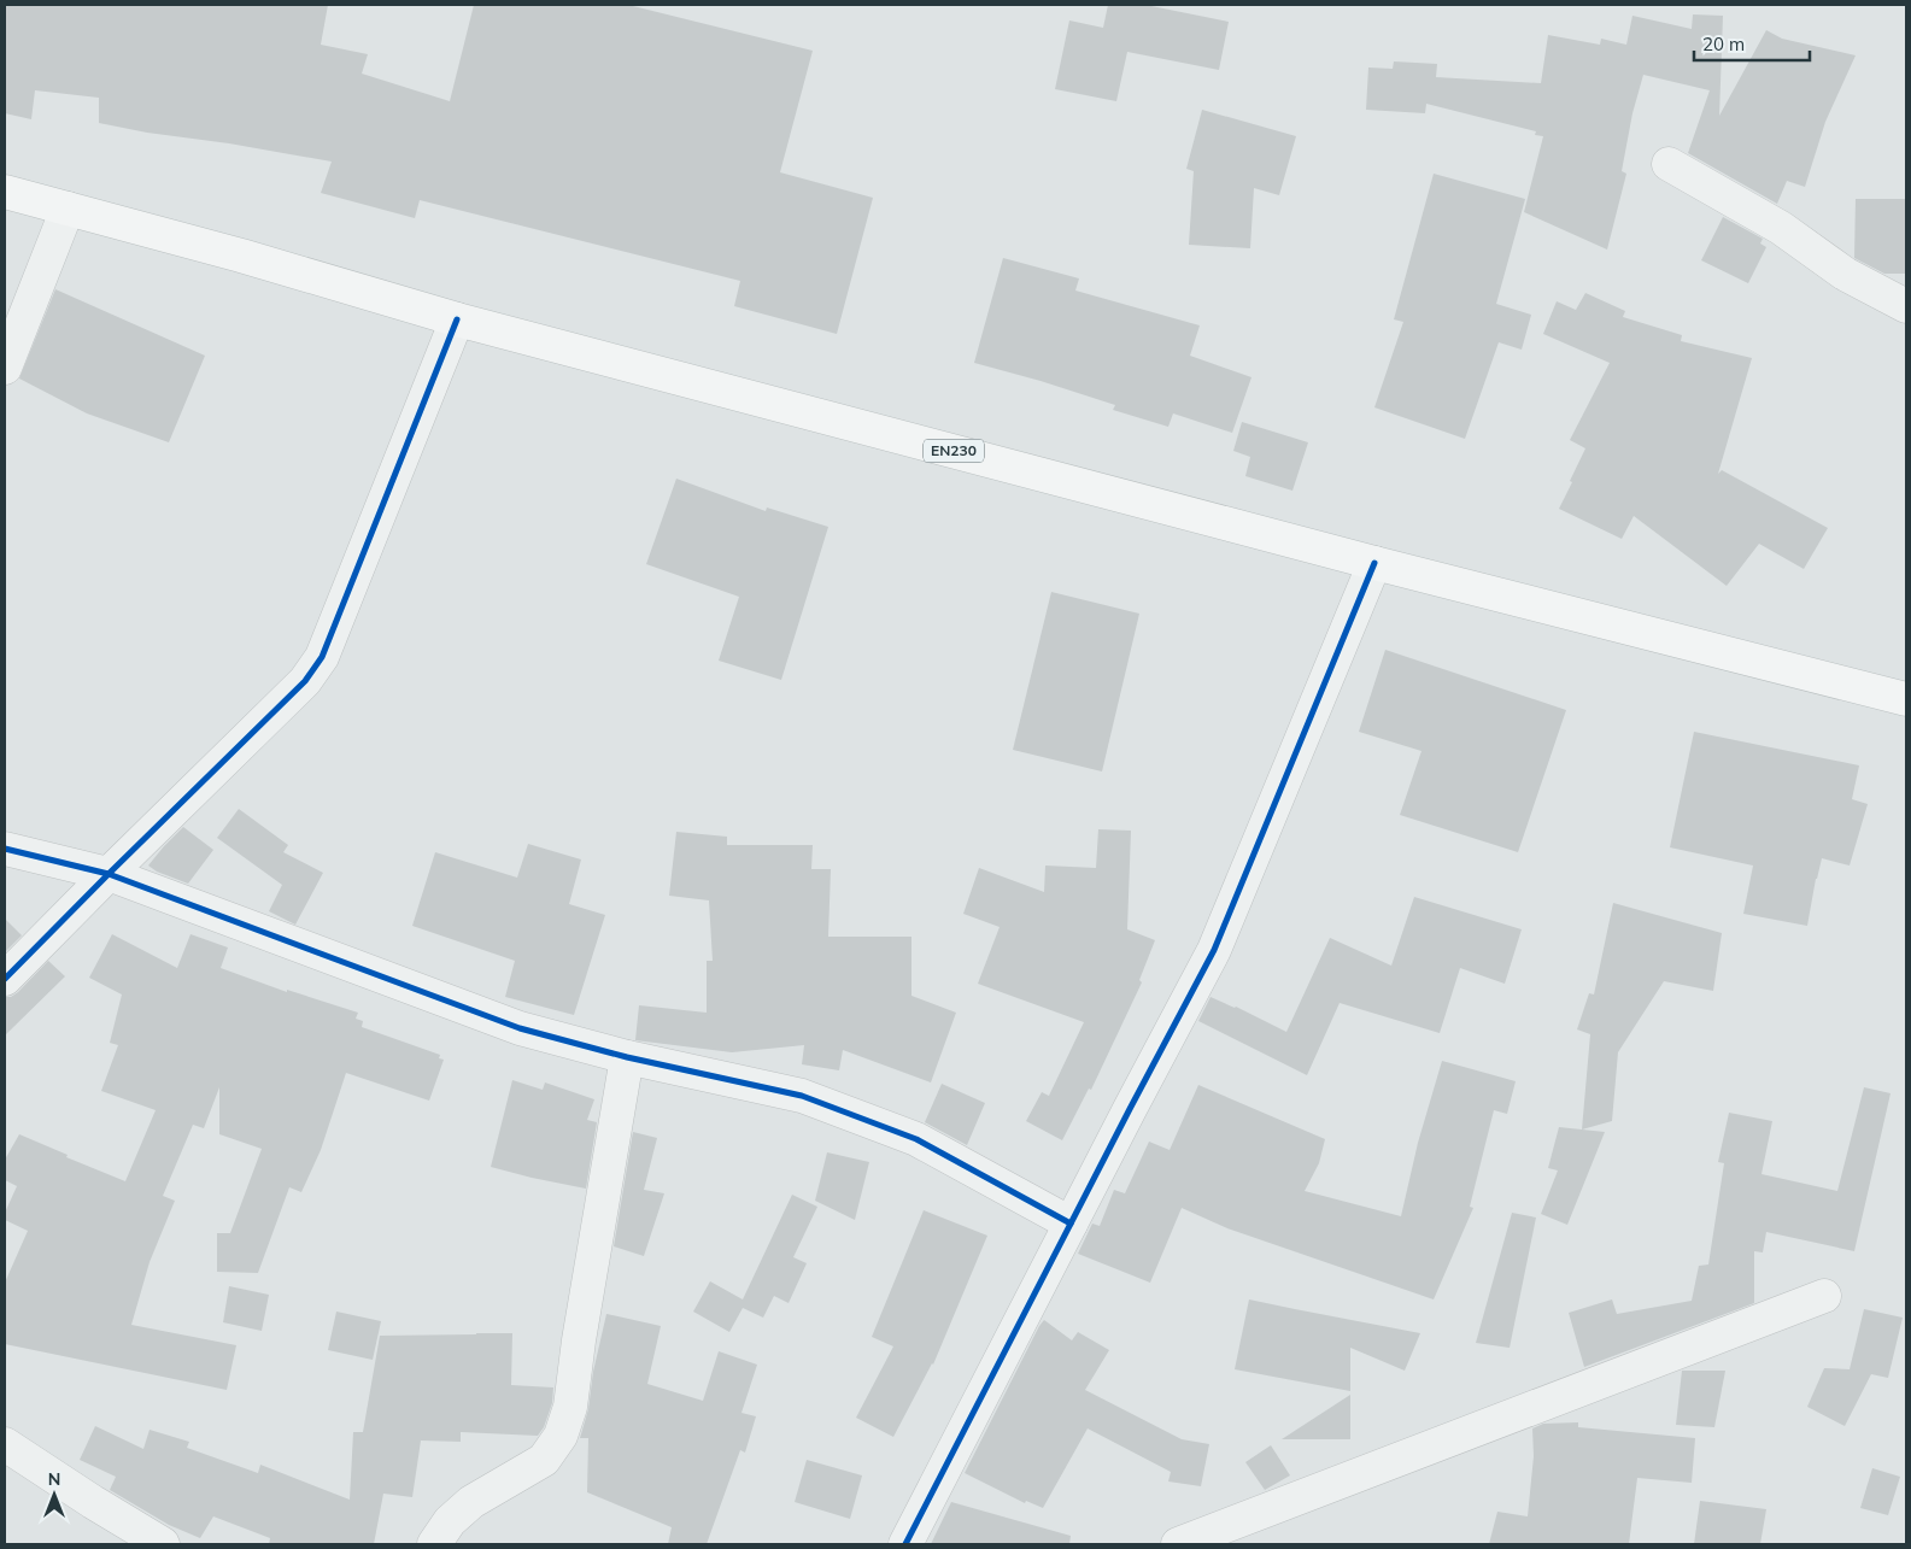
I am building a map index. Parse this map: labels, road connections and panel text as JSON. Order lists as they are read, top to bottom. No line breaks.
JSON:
{"streets":{"main road":["EN230"]},"scale_bar":"20 m","north":"top"}
